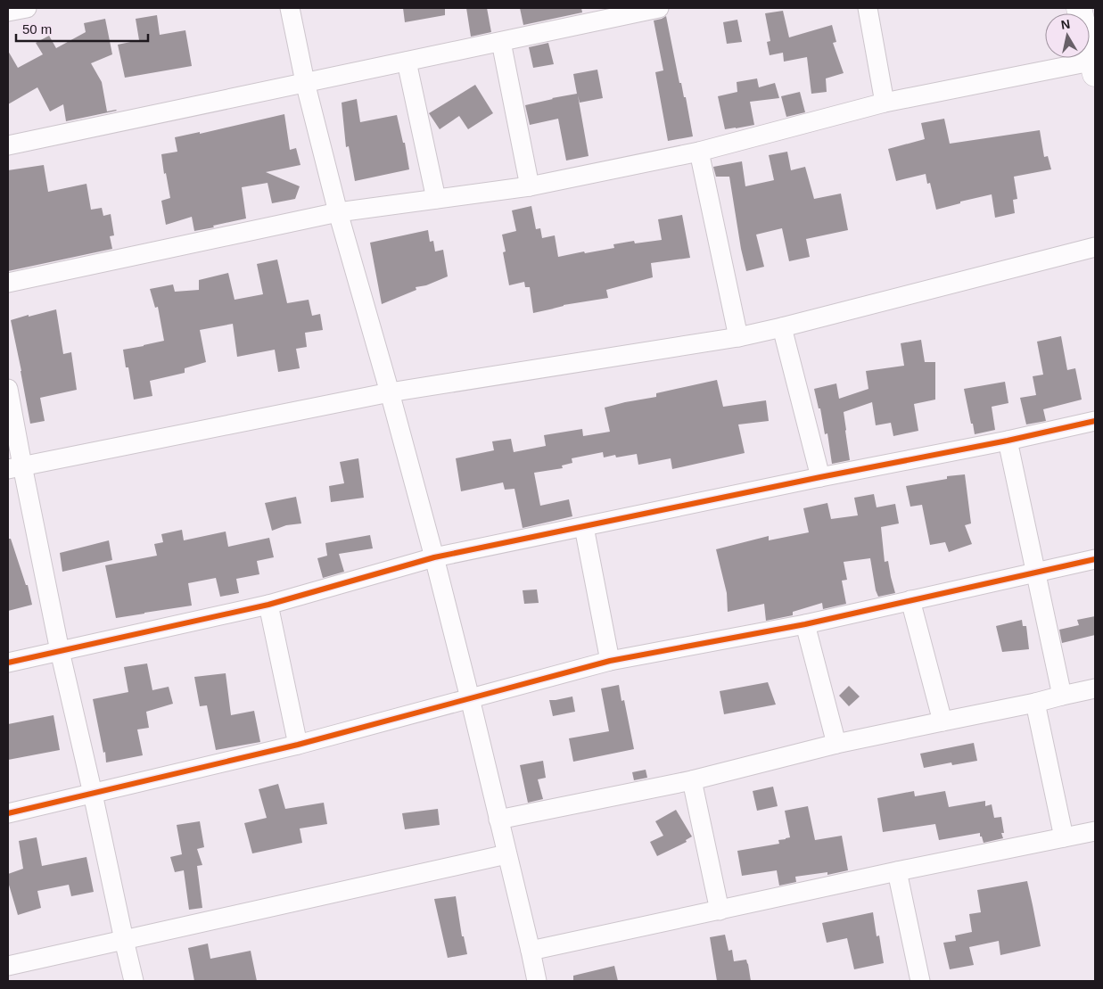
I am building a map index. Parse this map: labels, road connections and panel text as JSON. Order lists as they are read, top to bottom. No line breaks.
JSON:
{"scale_bar":"50 m","north":"top"}
